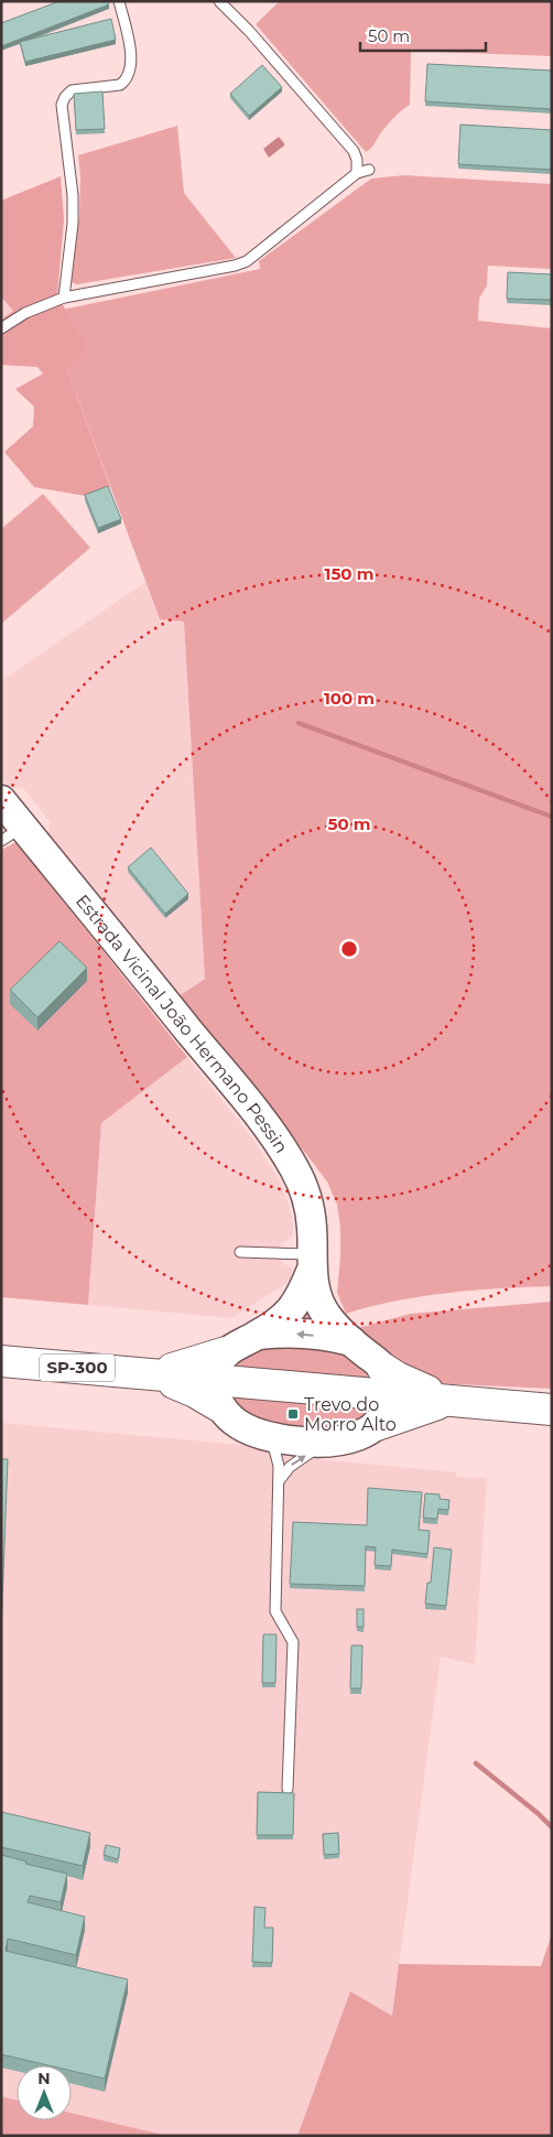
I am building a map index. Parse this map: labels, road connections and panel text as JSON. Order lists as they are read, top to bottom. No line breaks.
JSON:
{"streets":{"main road":["Estrada Vicinal João Hermano Pessin","SP-300"]},"crossings":[["Estrada Vicinal João Hermano Pessin","SP-300"]],"places":{"transit":["Trevo do Morro Alto"]},"scale_bar":"50 m","north":"top","rings":["150 m","100 m","50 m"]}
